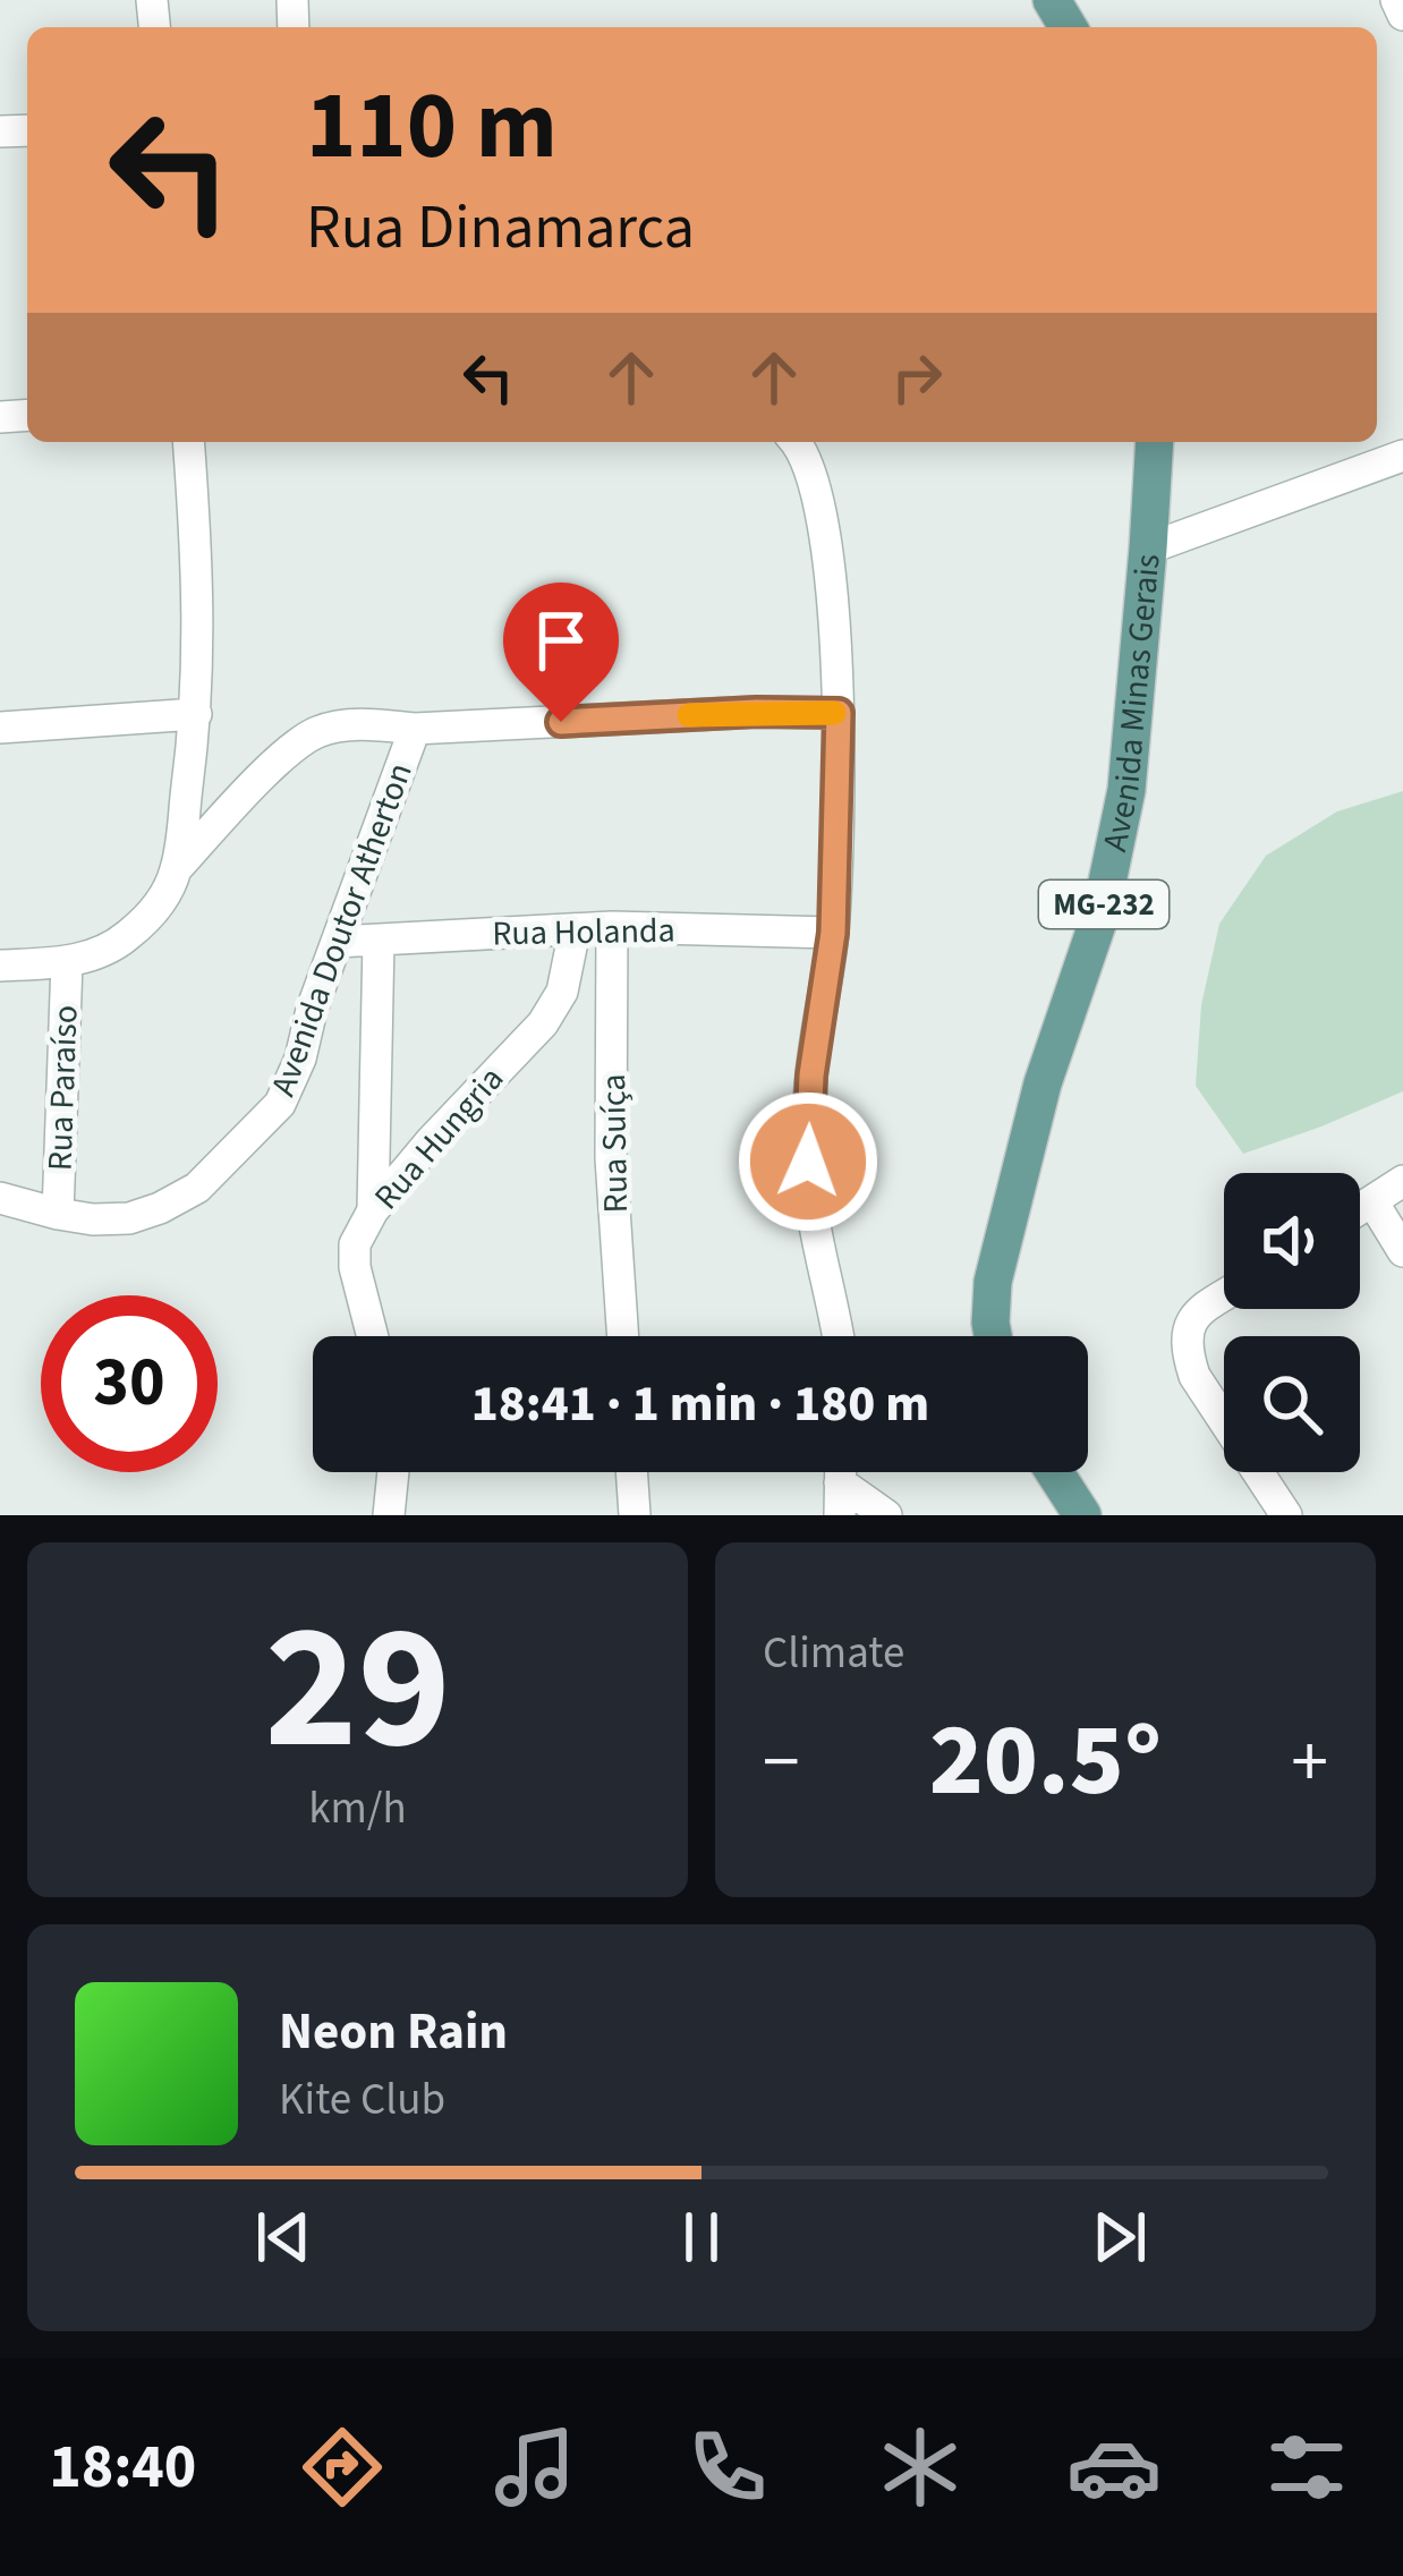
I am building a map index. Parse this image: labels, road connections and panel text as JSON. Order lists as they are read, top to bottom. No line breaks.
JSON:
{"streets":{"main road":["Avenida Minas Gerais","MG-232"],"street":["Avenida Doutor Atherton","Rua Holanda","Rua Paraíso","Rua Hungria","Rua Suíça"]},"crossings":[["Avenida Doutor Atherton","Rua Holanda"],["Avenida Doutor Atherton","Rua Paraíso"],["Rua Holanda","Rua Hungria"],["Rua Holanda","Rua Suíça"]],"page":{"turn":["110 m","Rua Dinamarca"],"limit":"30","trip":"18:41 · 1 min · 180 m","tile":[["29","km/h"],"Climate"],"heat":["−","20.5°","+"],"song":["Neon Rain","Kite Club"],"tabs":"18:40"}}
